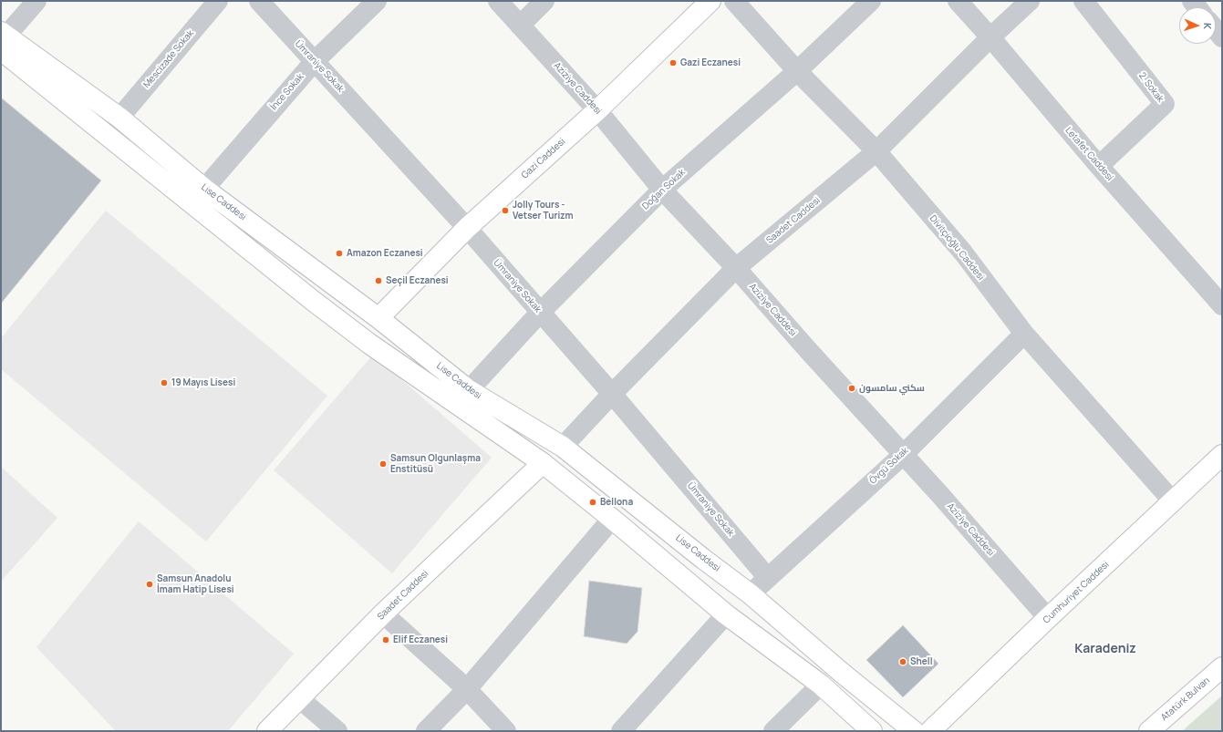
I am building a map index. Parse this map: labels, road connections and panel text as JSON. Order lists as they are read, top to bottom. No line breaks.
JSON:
{"streets":{"main road":["Gazi Caddesi","Lise Caddesi","Saadet Caddesi","Cumhuriyet Caddesi","Atatürk Bulvarı"],"street":["Mescizade Sokak","Ümraniye Sokak","2. Sokak","Aziziye Caddesi","İnce Sokak","Letafet Caddesi","Doğan Sokak","Divitçioğlu Caddesi","Övgü Sokak"]},"crossings":[["Mescizade Sokak","Lise Caddesi"],["Ümraniye Sokak","İnce Sokak"],["Ümraniye Sokak","Gazi Caddesi"],["Ümraniye Sokak","Doğan Sokak"],["Ümraniye Sokak","Saadet Caddesi"],["Ümraniye Sokak","Övgü Sokak"],["2. Sokak","Letafet Caddesi"],["Aziziye Caddesi","Gazi Caddesi"],["Aziziye Caddesi","Doğan Sokak"],["Aziziye Caddesi","Saadet Caddesi"],["Aziziye Caddesi","Övgü Sokak"],["Aziziye Caddesi","Cumhuriyet Caddesi"],["İnce Sokak","Lise Caddesi"],["Letafet Caddesi","Saadet Caddesi"],["Gazi Caddesi","Lise Caddesi"],["Doğan Sokak","Lise Caddesi"],["Doğan Sokak","Divitçioğlu Caddesi"],["Lise Caddesi","Saadet Caddesi"],["Lise Caddesi","Övgü Sokak"],["Saadet Caddesi","Divitçioğlu Caddesi"],["Divitçioğlu Caddesi","Övgü Sokak"],["Divitçioğlu Caddesi","Cumhuriyet Caddesi"]],"districts":["Karadeniz"],"places":["Gazi Eczanesi","Jolly Tours - Vetser Turizm","Amazon Eczanesi","Seçil Eczanesi","19 Mayıs Lisesi","سكني سامسون","Samsun Olgunlaşma Enstitüsü","Bellona","Samsun Anadolu İmam Hatip Lisesi","Elif Eczanesi","Shell"],"north":"right"}
